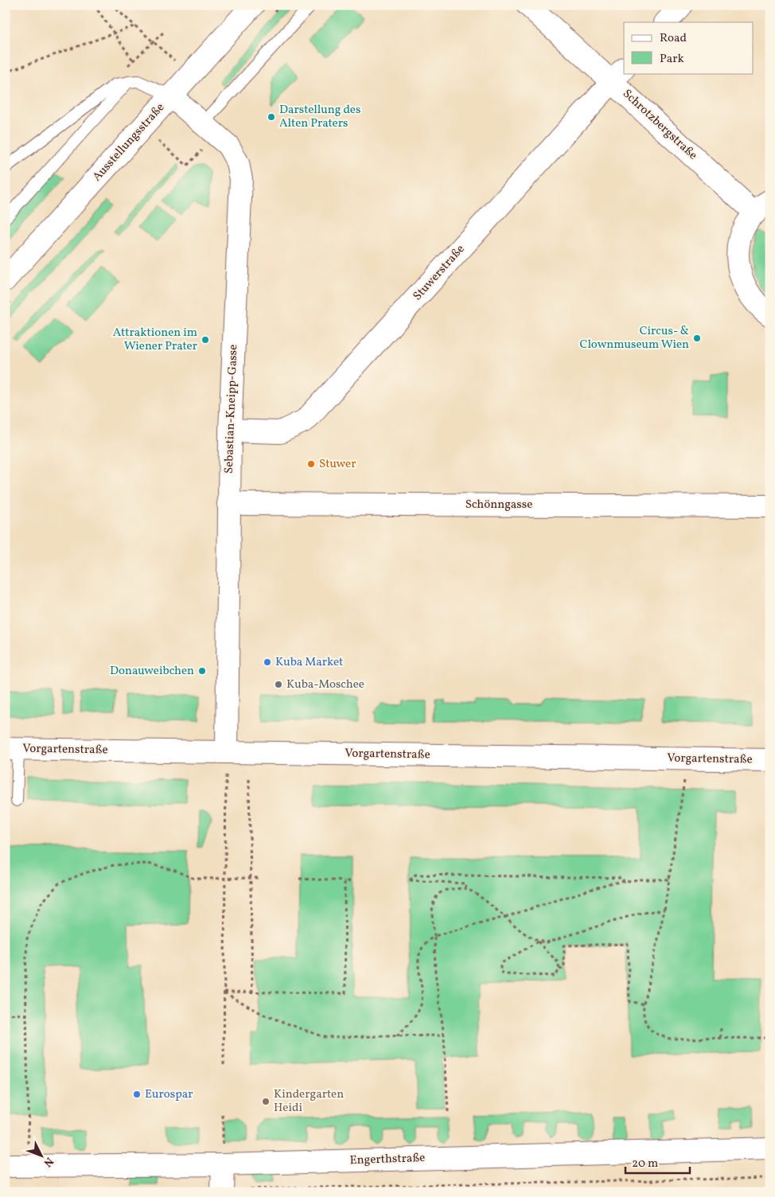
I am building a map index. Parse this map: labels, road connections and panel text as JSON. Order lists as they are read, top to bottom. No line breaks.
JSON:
{"streets":{"street":["Schrotzbergstraße","Ausstellungsstraße","Stuwerstraße","Sebastian-Kneipp-Gasse","Schönngasse","Vorgartenstraße","Engerthstraße"]},"crossings":[["Schrotzbergstraße","Stuwerstraße"],["Ausstellungsstraße","Sebastian-Kneipp-Gasse"],["Stuwerstraße","Sebastian-Kneipp-Gasse"],["Sebastian-Kneipp-Gasse","Schönngasse"],["Sebastian-Kneipp-Gasse","Vorgartenstraße"]],"places":["Darstellung des Alten Praters","Circus- & Clownmuseum Wien","Attraktionen im Wiener Prater","Stuwer","Kuba Market","Donauweibchen","Kuba-Moschee","Eurospar","Kindergarten Heidi"],"legend":["Road","Park"],"scale_bar":"20 m","north":"bottom right"}
